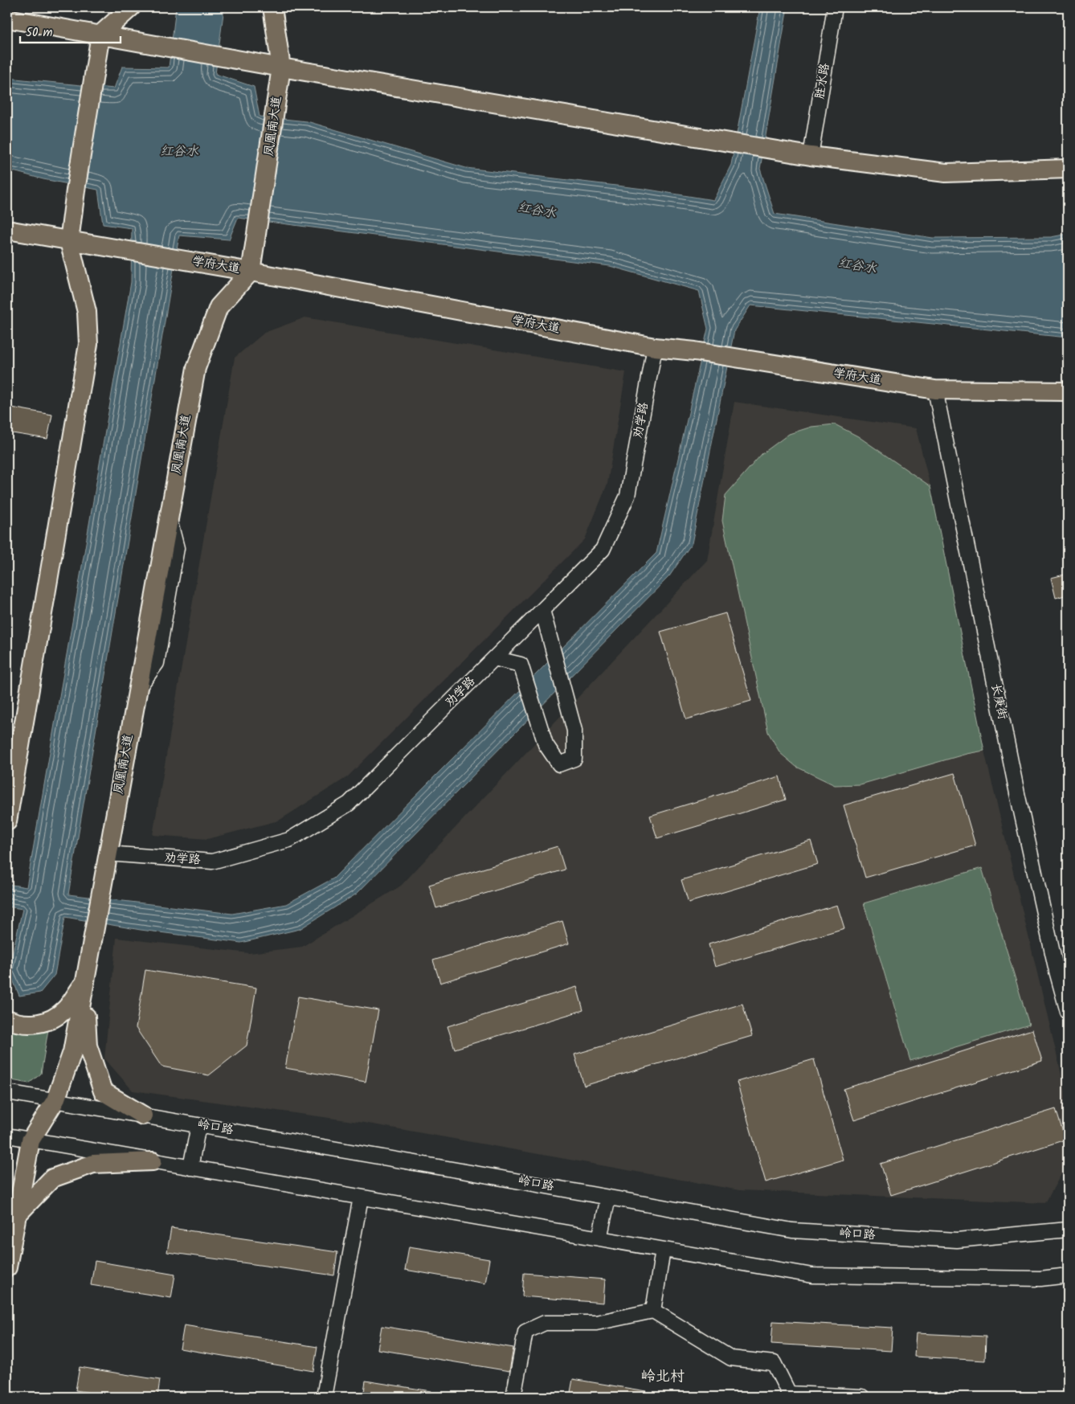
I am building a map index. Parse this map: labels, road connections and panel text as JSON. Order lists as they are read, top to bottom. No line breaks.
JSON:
{"streets":{"main road":["凤凰南大道","学府大道"],"street":["胜水路","劝学路","长庚街","岭口路"]},"crossings":[["凤凰南大道","学府大道"],["凤凰南大道","劝学路"],["学府大道","劝学路"],["学府大道","长庚街"]],"districts":["岭北村"],"water":["红谷水"],"scale_bar":"50 m"}
